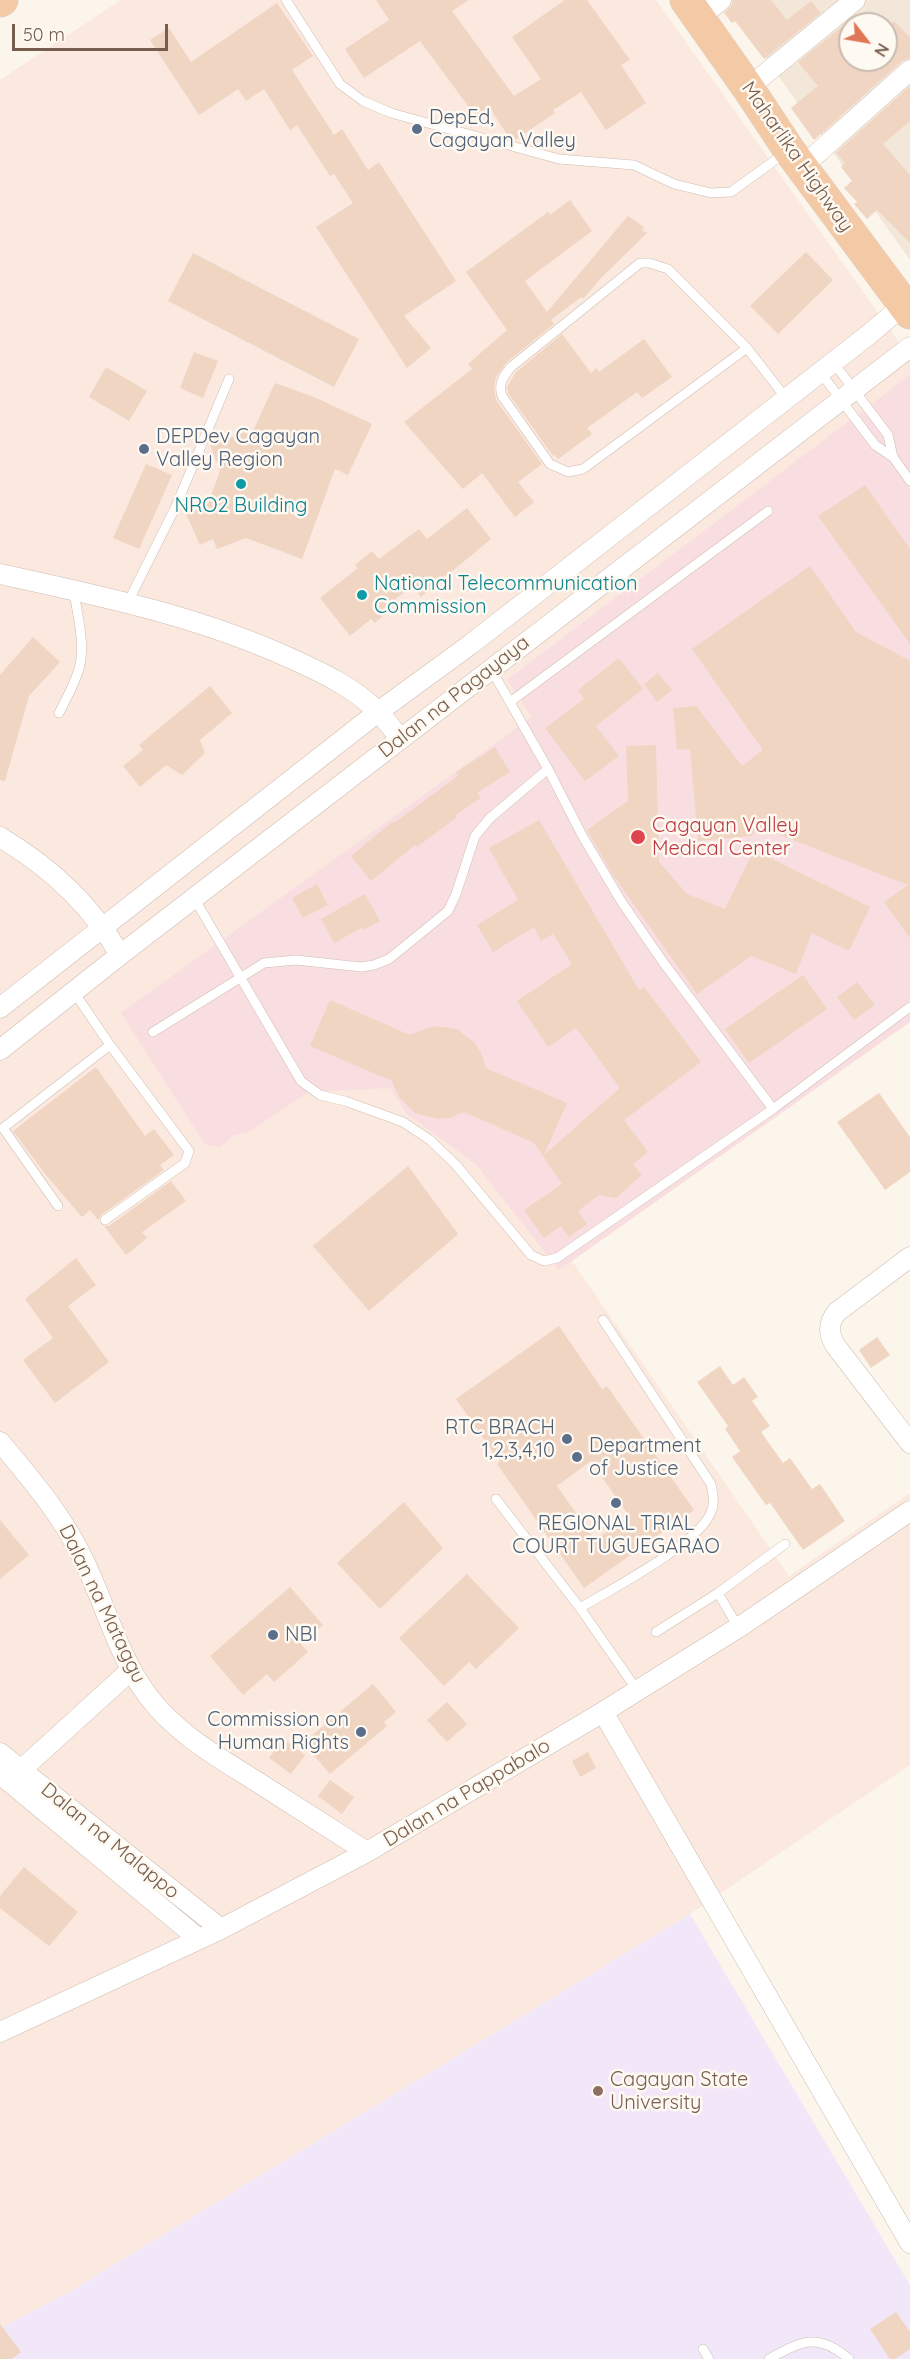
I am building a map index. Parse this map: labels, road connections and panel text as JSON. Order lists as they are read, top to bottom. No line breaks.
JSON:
{"streets":{"highway":["Maharlika Highway"],"street":["Dalan na Pagayaya","Dalan na Mataggu","Dalan na Pappabalo","Dalan na Malappo"]},"crossings":[["Maharlika Highway","Dalan na Pagayaya"],["Dalan na Mataggu","Dalan na Pappabalo"],["Dalan na Pappabalo","Dalan na Malappo"]],"places":["DepEd, Cagayan Valley","DEPDev Cagayan Valley Region","NRO2 Building","National Telecommunication Commission","Cagayan Valley Medical Center","RTC BRACH 1,2,3,4,10","Department of Justice","REGIONAL TRIAL COURT TUGUEGARAO","NBI","Commission on Human Rights","Cagayan State University"],"scale_bar":"50 m","north":"bottom right"}
